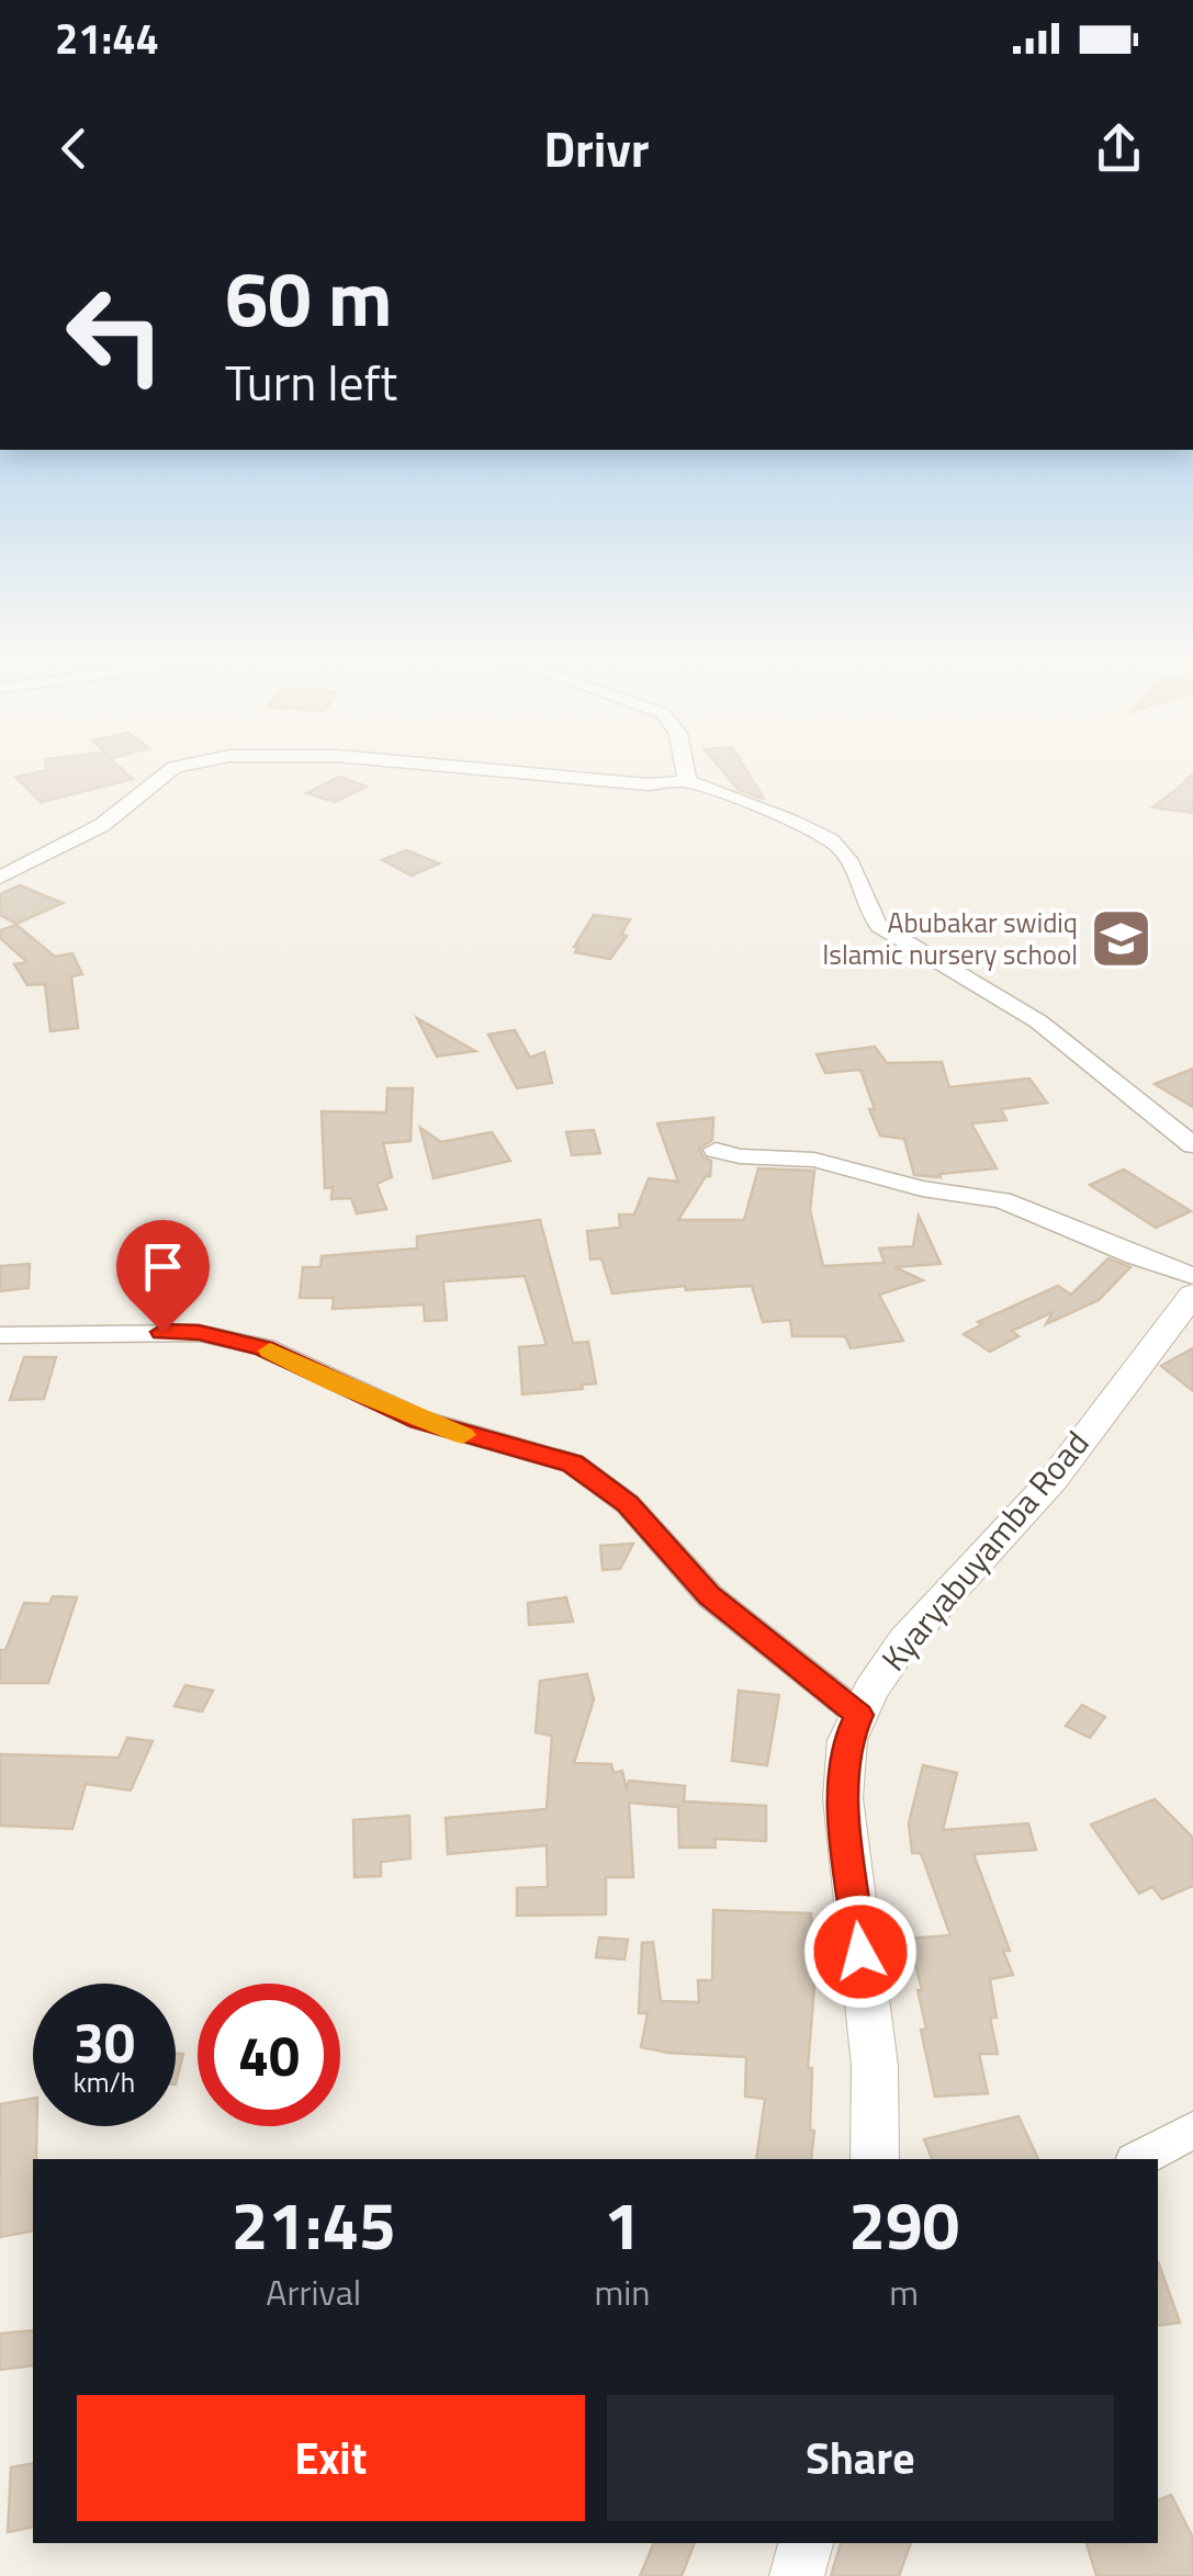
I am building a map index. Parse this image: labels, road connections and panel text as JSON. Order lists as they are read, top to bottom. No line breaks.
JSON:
{"streets":{"street":["Kyaryabuyamba Road"]},"places":{"school or university":["Abubakar swidiq Islamic nursery school"]},"page":{"status":"21:44","header":"Drivr","turn":["60 m","Turn left"],"speed":"30 km/h","limit":"40","eta":["21:45","Arrival","1","min","290","m"],"buttons":["Exit","Share"]}}
